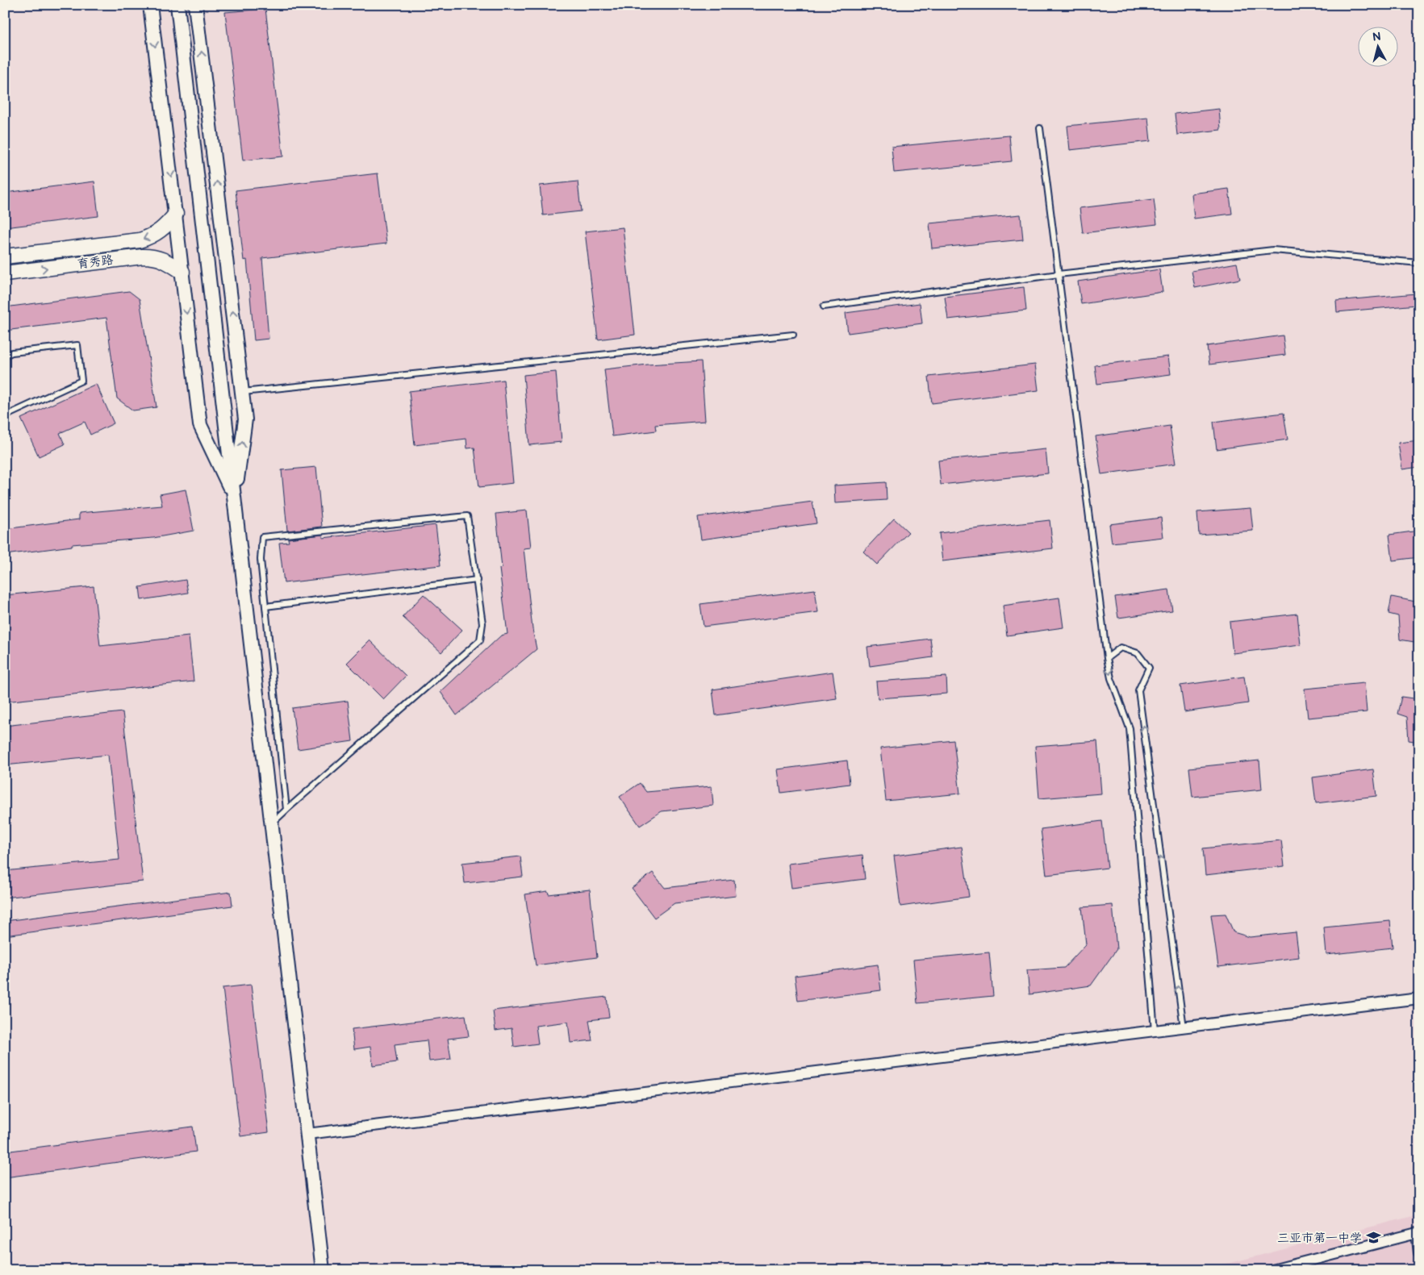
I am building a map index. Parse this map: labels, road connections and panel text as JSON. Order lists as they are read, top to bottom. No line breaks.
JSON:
{"streets":{"main road":["育秀路"]},"places":{"school or university":["三亚市第一中学"]},"north":"top"}
